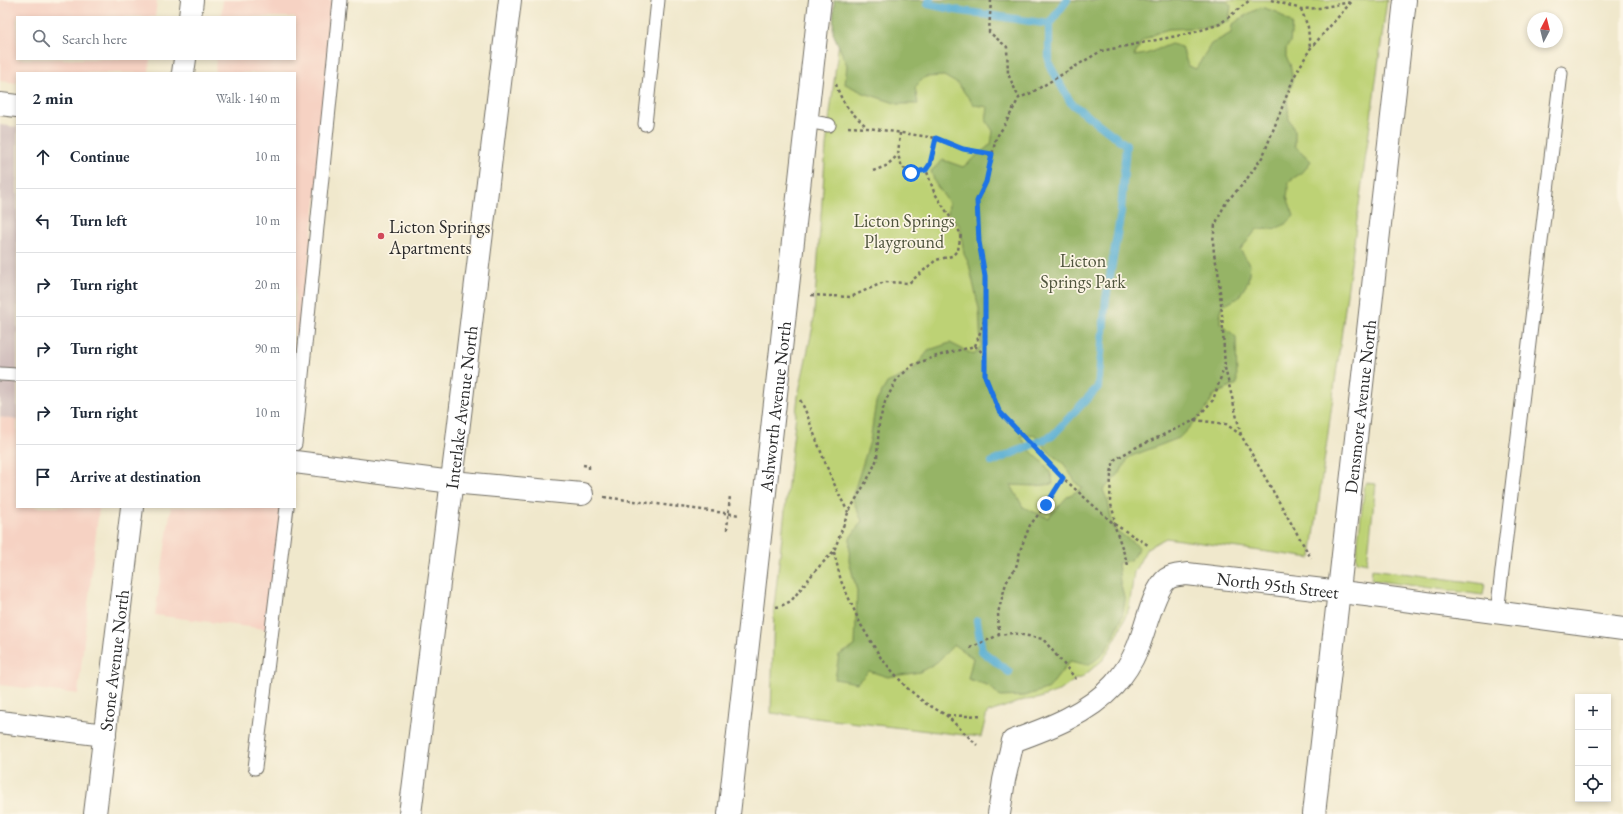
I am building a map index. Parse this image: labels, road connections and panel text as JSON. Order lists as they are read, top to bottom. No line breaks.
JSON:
{"streets":{"street":["Interlake Avenue North","Ashworth Avenue North","Densmore Avenue North","North 95th Street","Stone Avenue North"]},"crossings":[["Densmore Avenue North","North 95th Street"]],"parks":["Licton Springs Playground","Licton Springs Park"],"places":["Licton Springs Apartments"],"north":"top","page":{"search":"Search here","heading":["2 min","Walk · 140 m"],"list":[["Continue","10 m"],["Turn left","10 m"],["Turn right","20 m"],["Turn right","90 m"],["Turn right","10 m"],"Arrive at destination"],"map_buttons":["+","−"]}}
